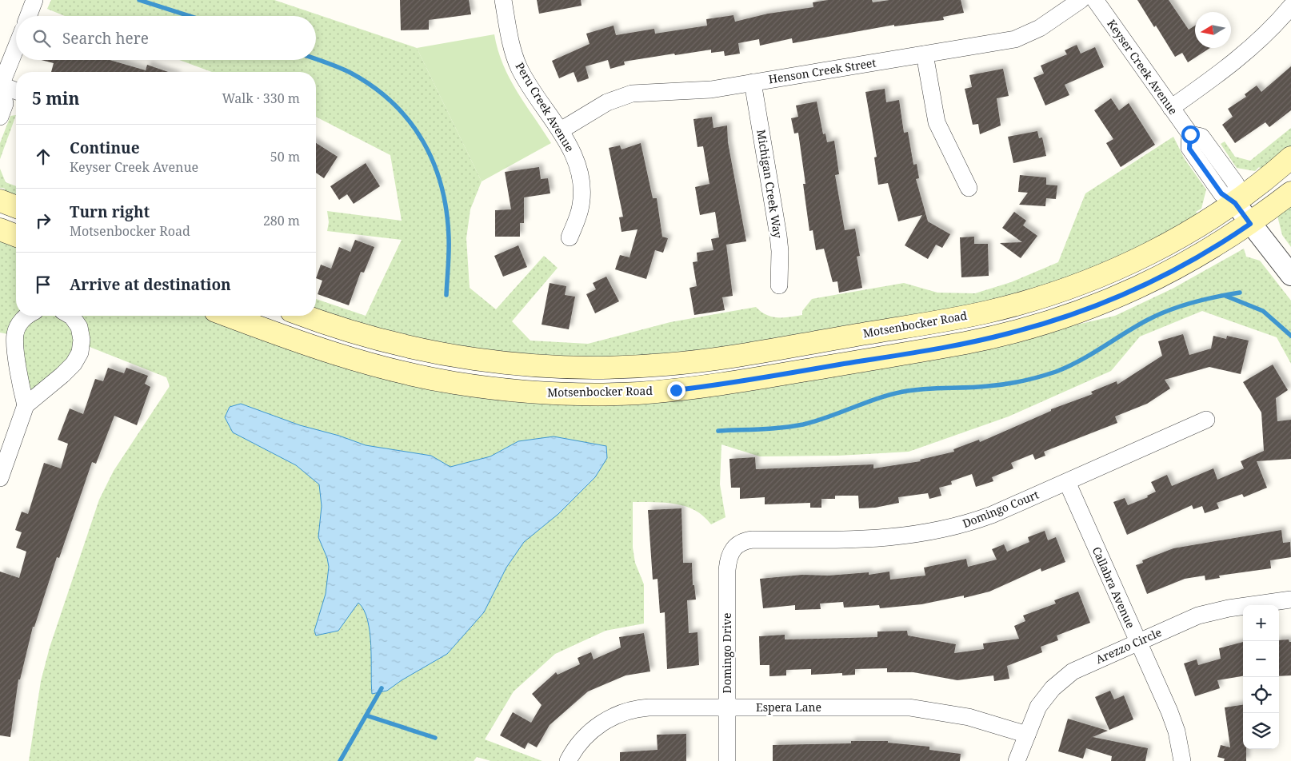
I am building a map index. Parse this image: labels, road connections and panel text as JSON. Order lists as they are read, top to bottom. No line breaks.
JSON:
{"streets":{"main road":["Motsenbocker Road"],"street":["Keyser Creek Avenue","Henson Creek Street","Peru Creek Avenue","Michigan Creek Way","Domingo Court","Callabra Avenue","Arezzo Circle","Domingo Drive","Espera Lane"]},"crossings":[["Keyser Creek Avenue","Motsenbocker Road"],["Henson Creek Street","Peru Creek Avenue"],["Henson Creek Street","Michigan Creek Way"],["Domingo Court","Callabra Avenue"],["Domingo Court","Domingo Drive"],["Callabra Avenue","Arezzo Circle"],["Arezzo Circle","Espera Lane"],["Domingo Drive","Espera Lane"]],"north":"left","page":{"search":"Search here","heading":["5 min","Walk · 330 m"],"list":[["Continue","Keyser Creek Avenue","50 m"],["Turn right","Motsenbocker Road","280 m"],"Arrive at destination"],"map_buttons":["+","−"]}}
